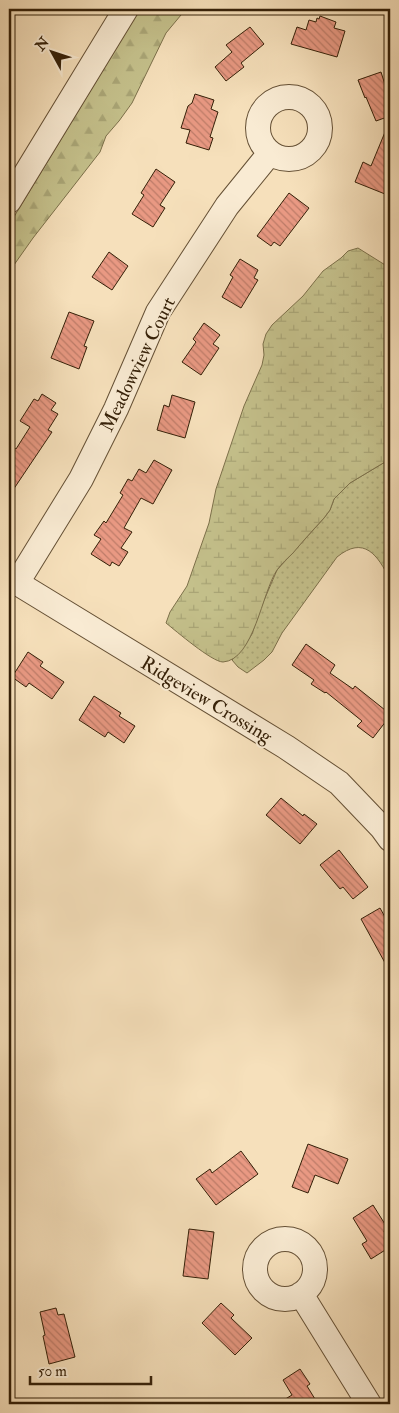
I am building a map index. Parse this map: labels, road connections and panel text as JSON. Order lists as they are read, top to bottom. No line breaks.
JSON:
{"streets":{"street":["Meadowview Court","Ridgeview Crossing"]},"crossings":[["Meadowview Court","Ridgeview Crossing"]],"scale_bar":"50 m","north":"top left"}
